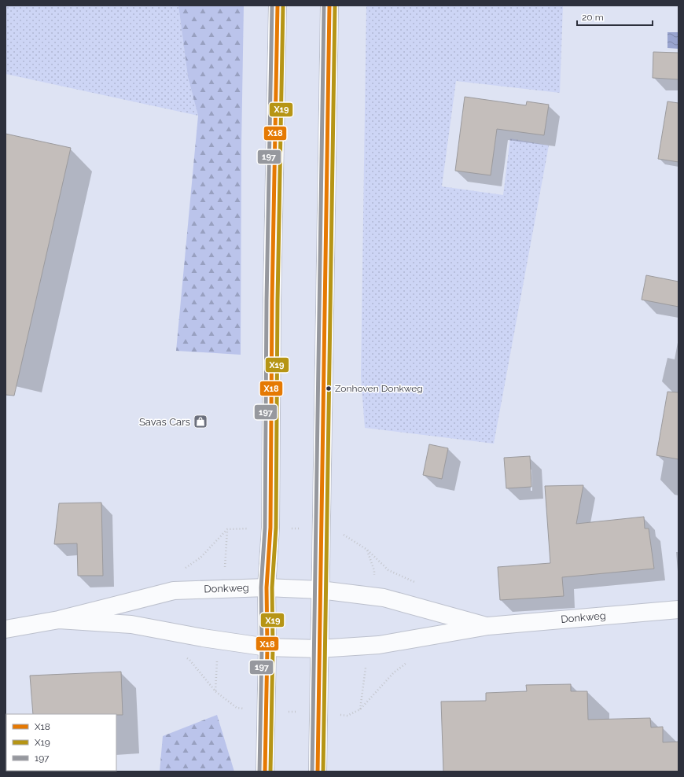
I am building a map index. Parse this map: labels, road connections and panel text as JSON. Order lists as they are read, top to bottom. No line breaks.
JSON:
{"streets":{"main road":["Donkweg"]},"places":{"other":["Zonhoven Donkweg"],"shop":["Savas Cars"]},"lines":["transit line X18","transit line X19","transit line 197"],"legend":["X18","X19","197"],"scale_bar":"20 m"}
